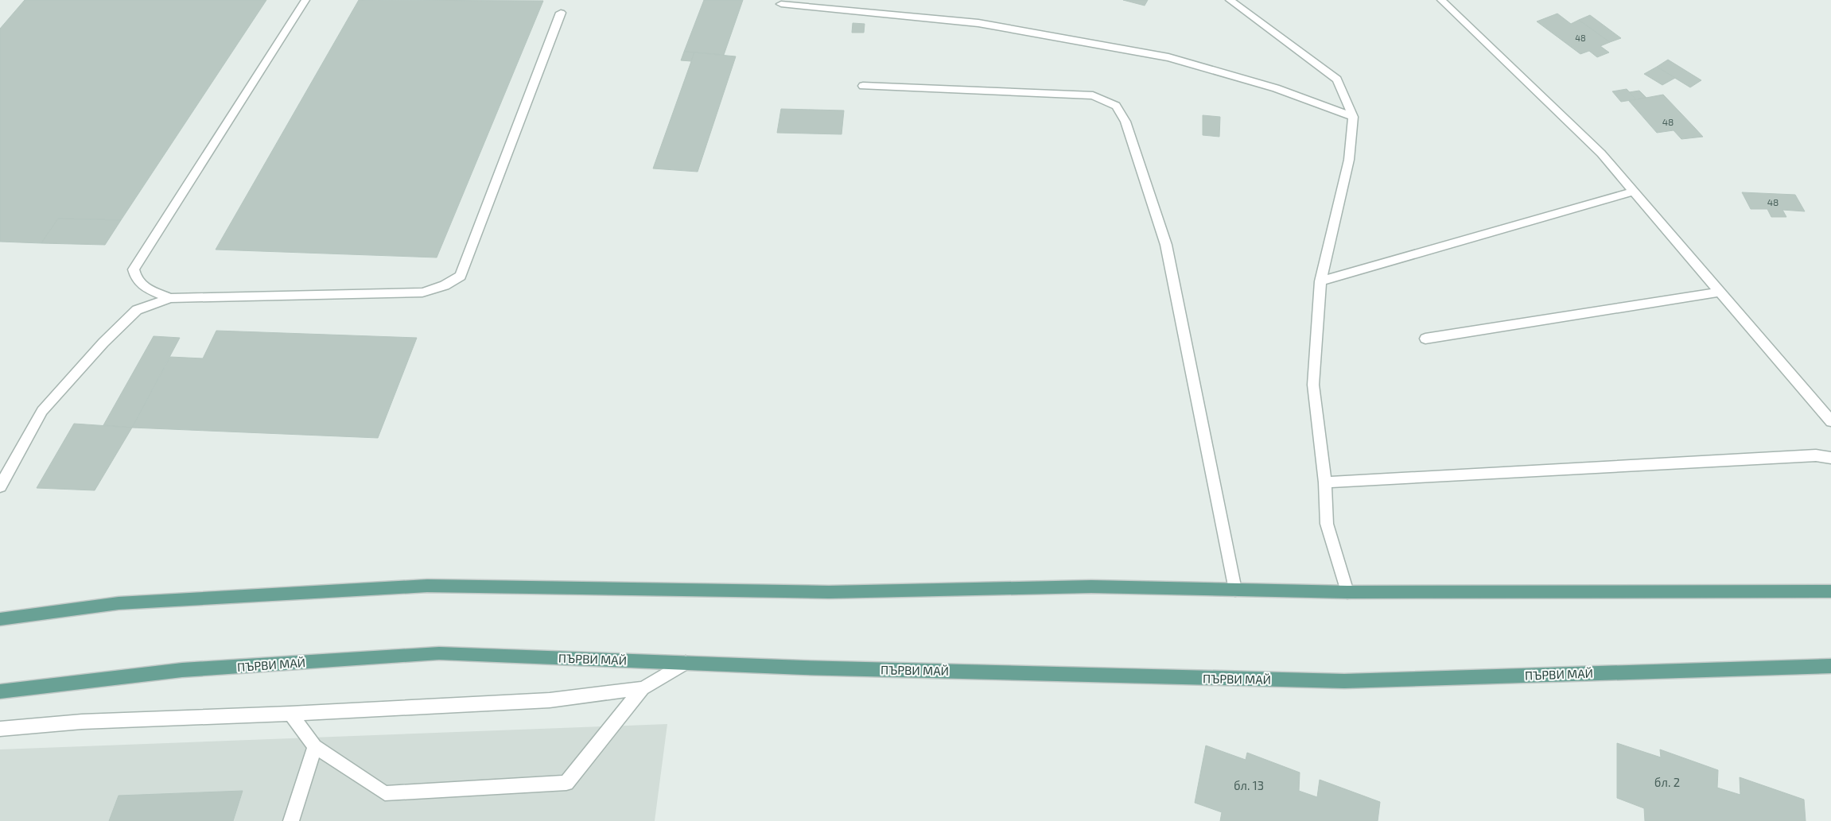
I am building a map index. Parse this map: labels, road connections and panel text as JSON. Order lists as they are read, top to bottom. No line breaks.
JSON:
{"streets":{"main road":["ПЪРВИ МАЙ"]},"house_numbers":["48","48","48","бл. 2","бл. 13"]}
